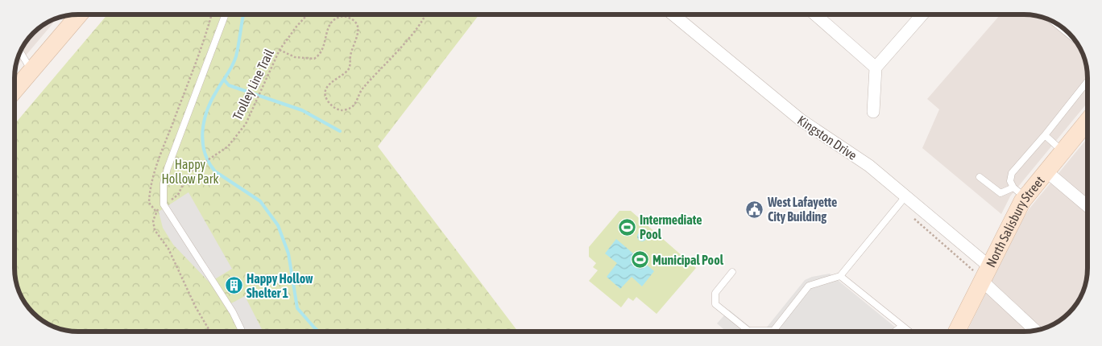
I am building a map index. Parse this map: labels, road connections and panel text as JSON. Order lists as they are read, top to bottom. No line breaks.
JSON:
{"streets":{"street":["Kingston Drive","North Salisbury Street"],"path":["Trolley Line Trail"]},"crossings":[["Kingston Drive","North Salisbury Street"]],"parks":["Happy Hollow Park"],"places":{"public building":["West Lafayette City Building"],"sports":["Intermediate Pool","Municipal Pool"],"building":["Happy Hollow Shelter 1"]}}
